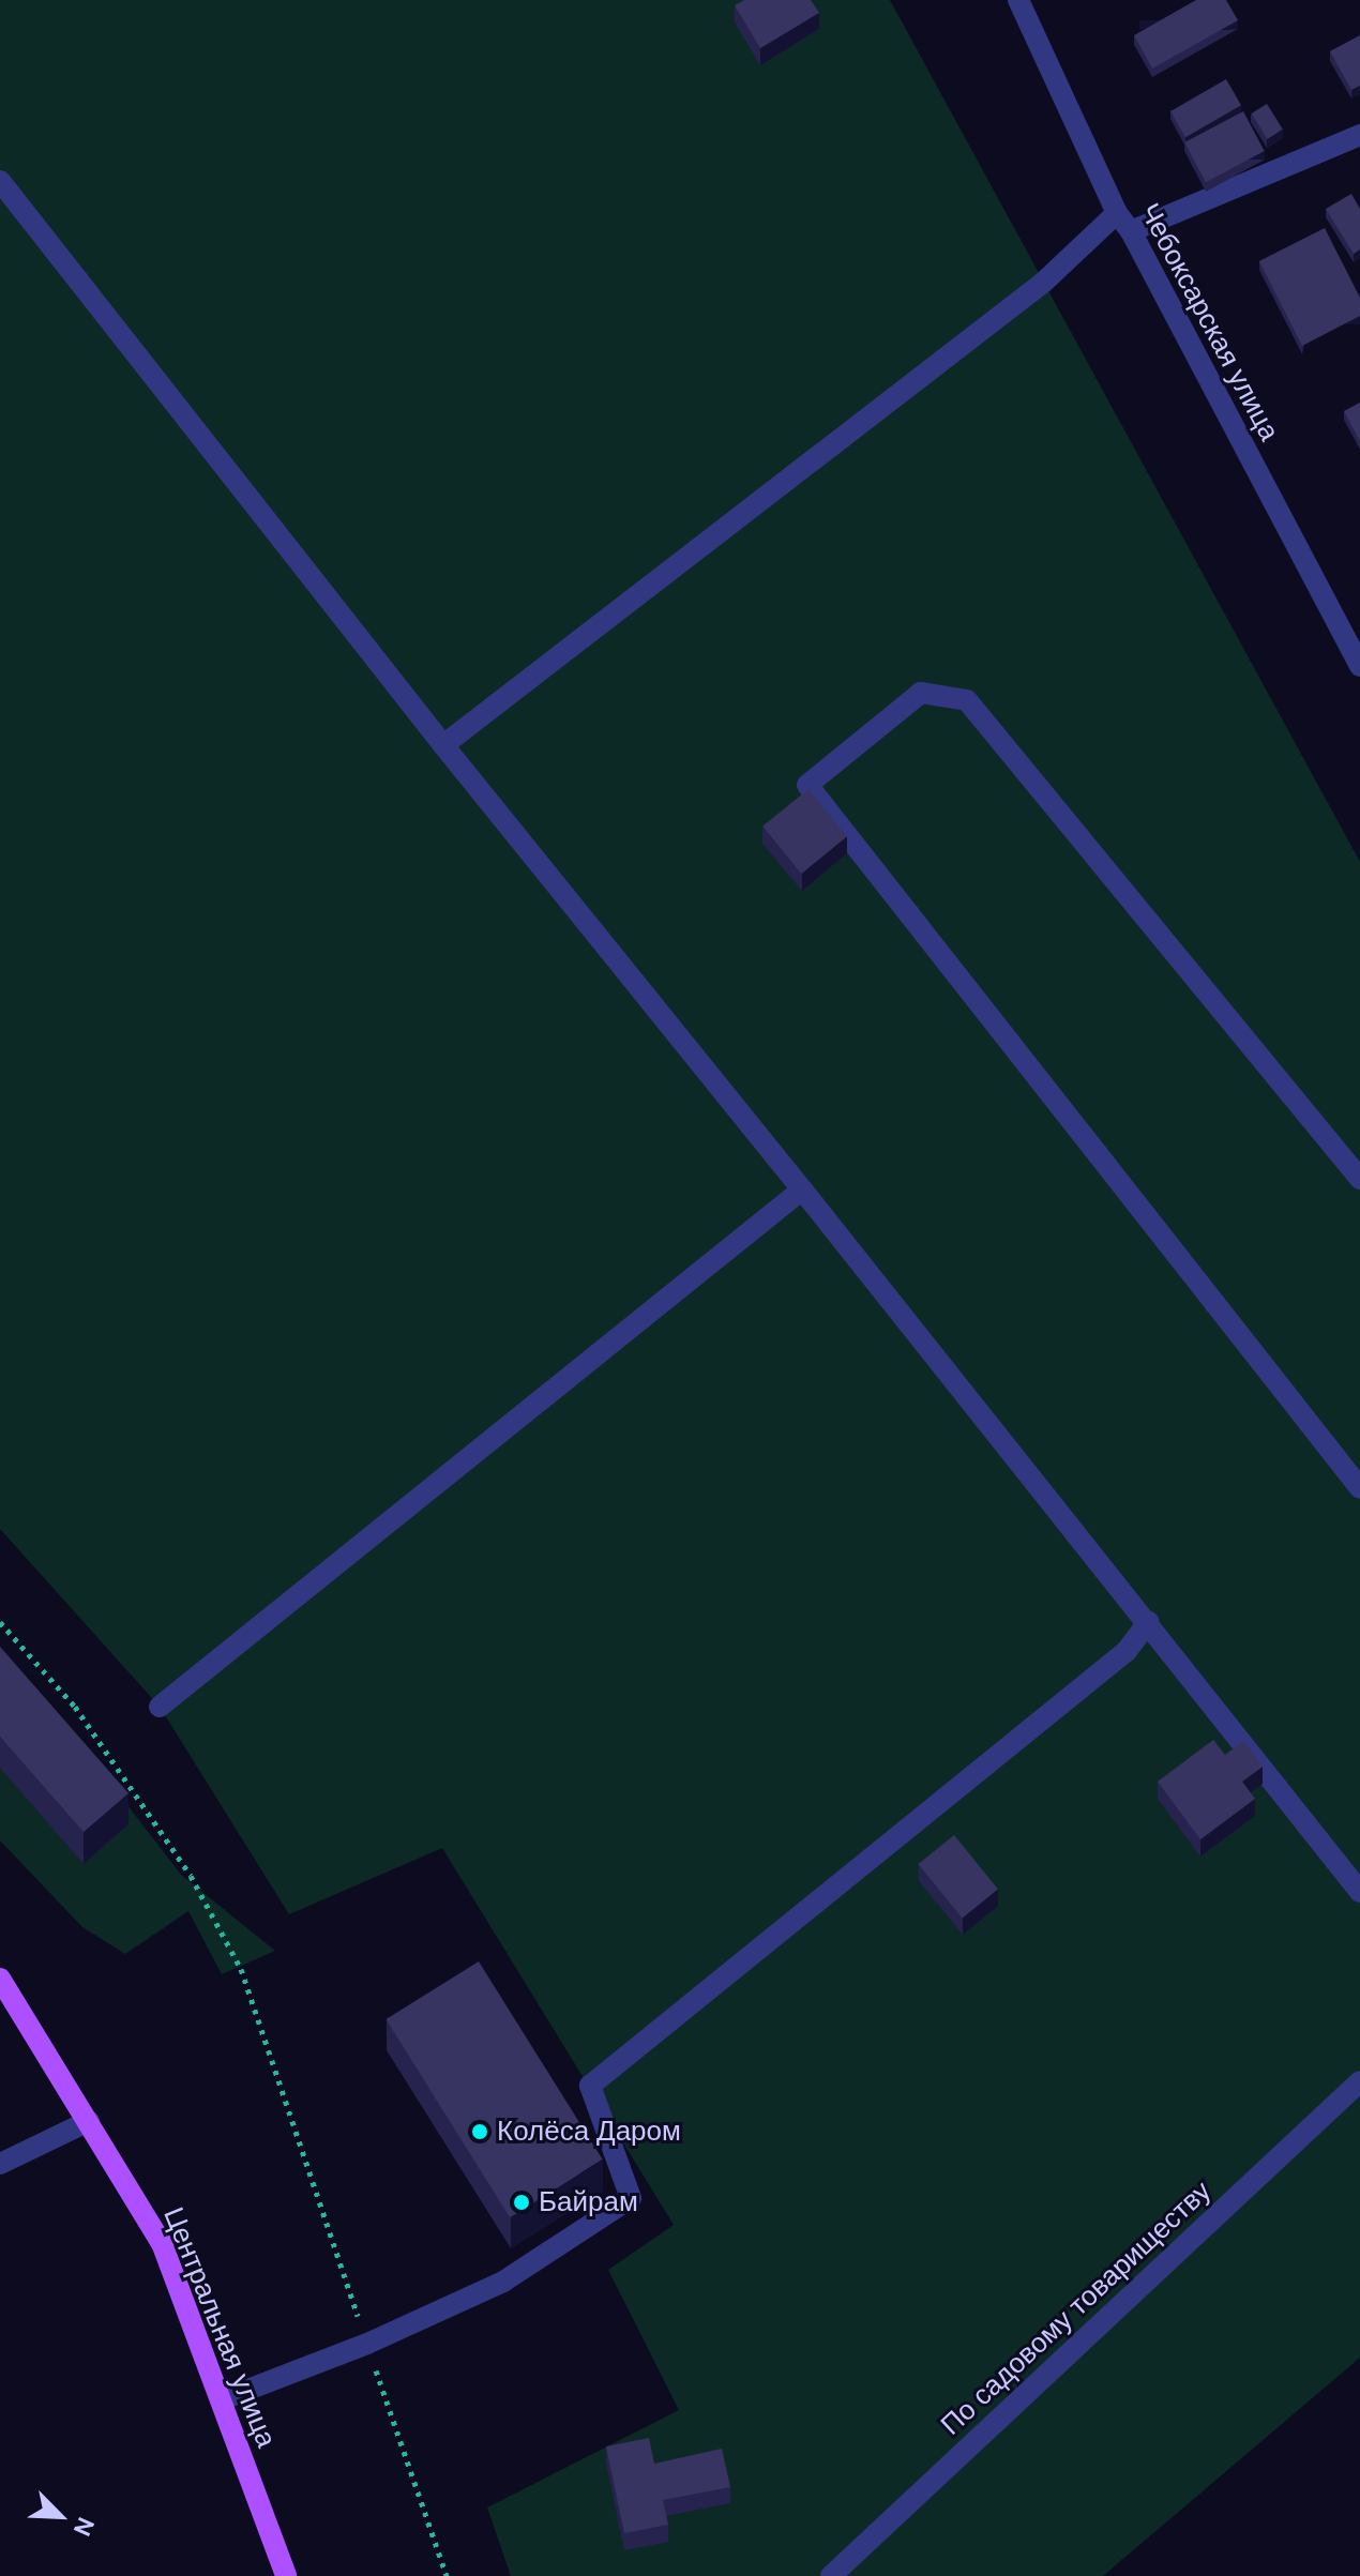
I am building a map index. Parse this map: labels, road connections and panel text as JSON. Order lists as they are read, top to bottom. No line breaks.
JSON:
{"streets":{"main road":["Центральная улица"],"street":["Чебоксарская улица","По садовому товариществу"]},"places":["Колёса Даром","Байрам"],"north":"bottom right"}
